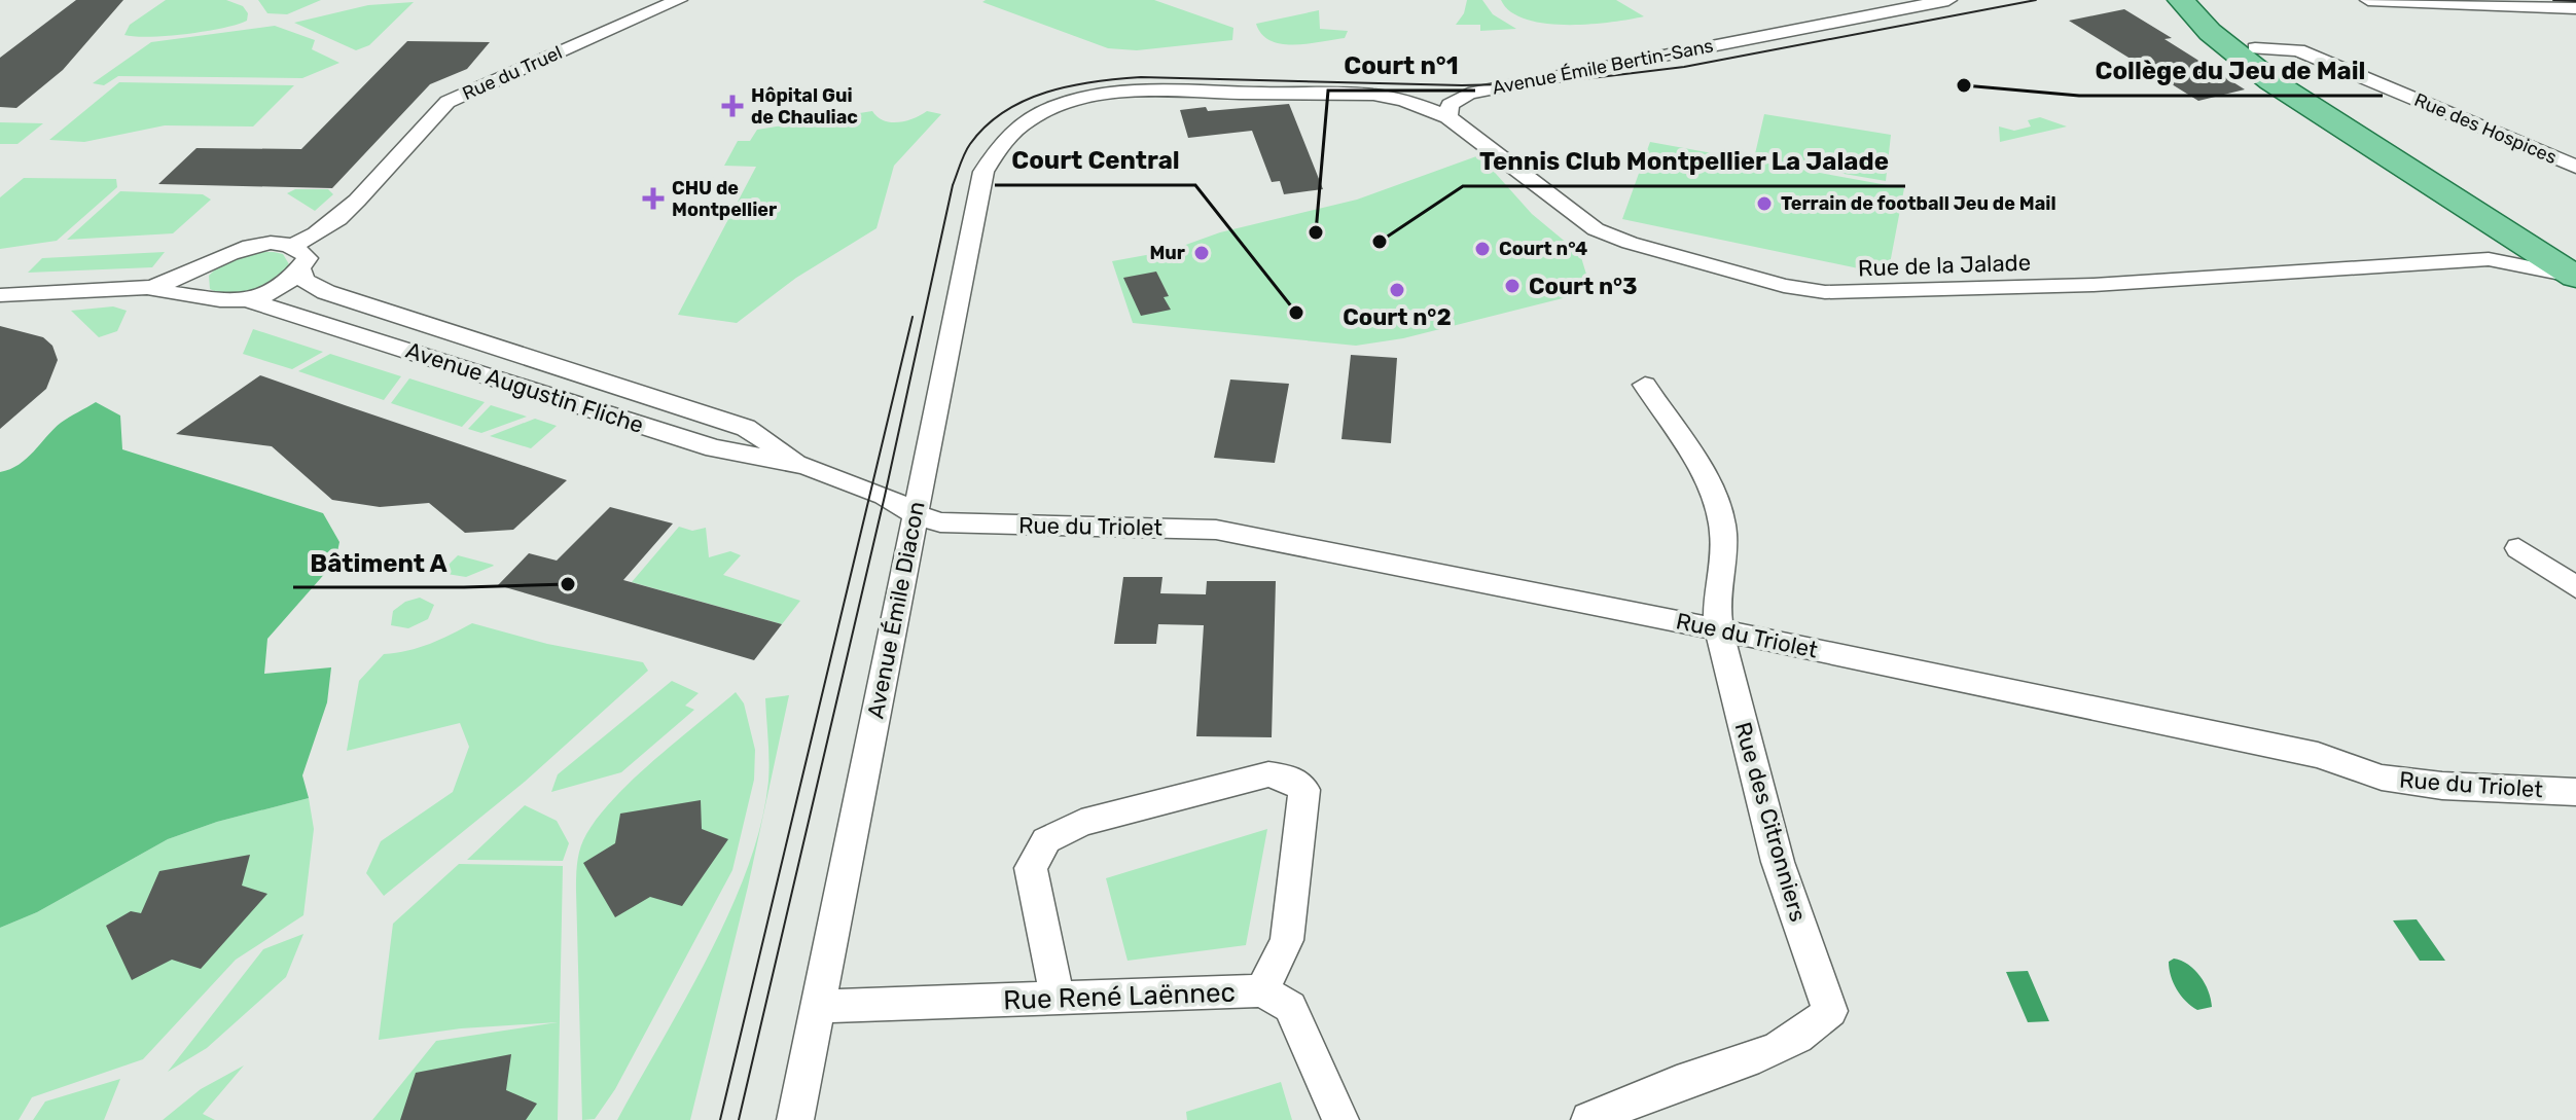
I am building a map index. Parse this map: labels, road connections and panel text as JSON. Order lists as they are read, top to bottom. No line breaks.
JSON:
{"streets":{"street":["Avenue Émile Bertin-Sans","Rue du Truel","Rue des Hospices","Rue de la Jalade","Avenue Augustin Fliche","Rue du Triolet","Avenue Émile Diacon","Rue des Citronniers","Rue René Laënnec"]},"crossings":[["Avenue Émile Bertin-Sans","Rue de la Jalade"],["Avenue Émile Bertin-Sans","Avenue Émile Diacon"],["Rue du Truel","Avenue Augustin Fliche"],["Rue de la Jalade","Avenue Émile Diacon"],["Avenue Augustin Fliche","Rue du Triolet"],["Avenue Augustin Fliche","Avenue Émile Diacon"],["Rue du Triolet","Avenue Émile Diacon"],["Rue du Triolet","Rue des Citronniers"],["Avenue Émile Diacon","Rue René Laënnec"]],"places":{"other":["Collège du Jeu de Mail","Terrain de football Jeu de Mail","Court n°1","Tennis Club Montpellier La Jalade","Court n°4","Mur","Court n°3","Court n°2","Court Central","Bâtiment A"],"health":["Hôpital Gui de Chauliac","CHU de Montpellier"]}}
